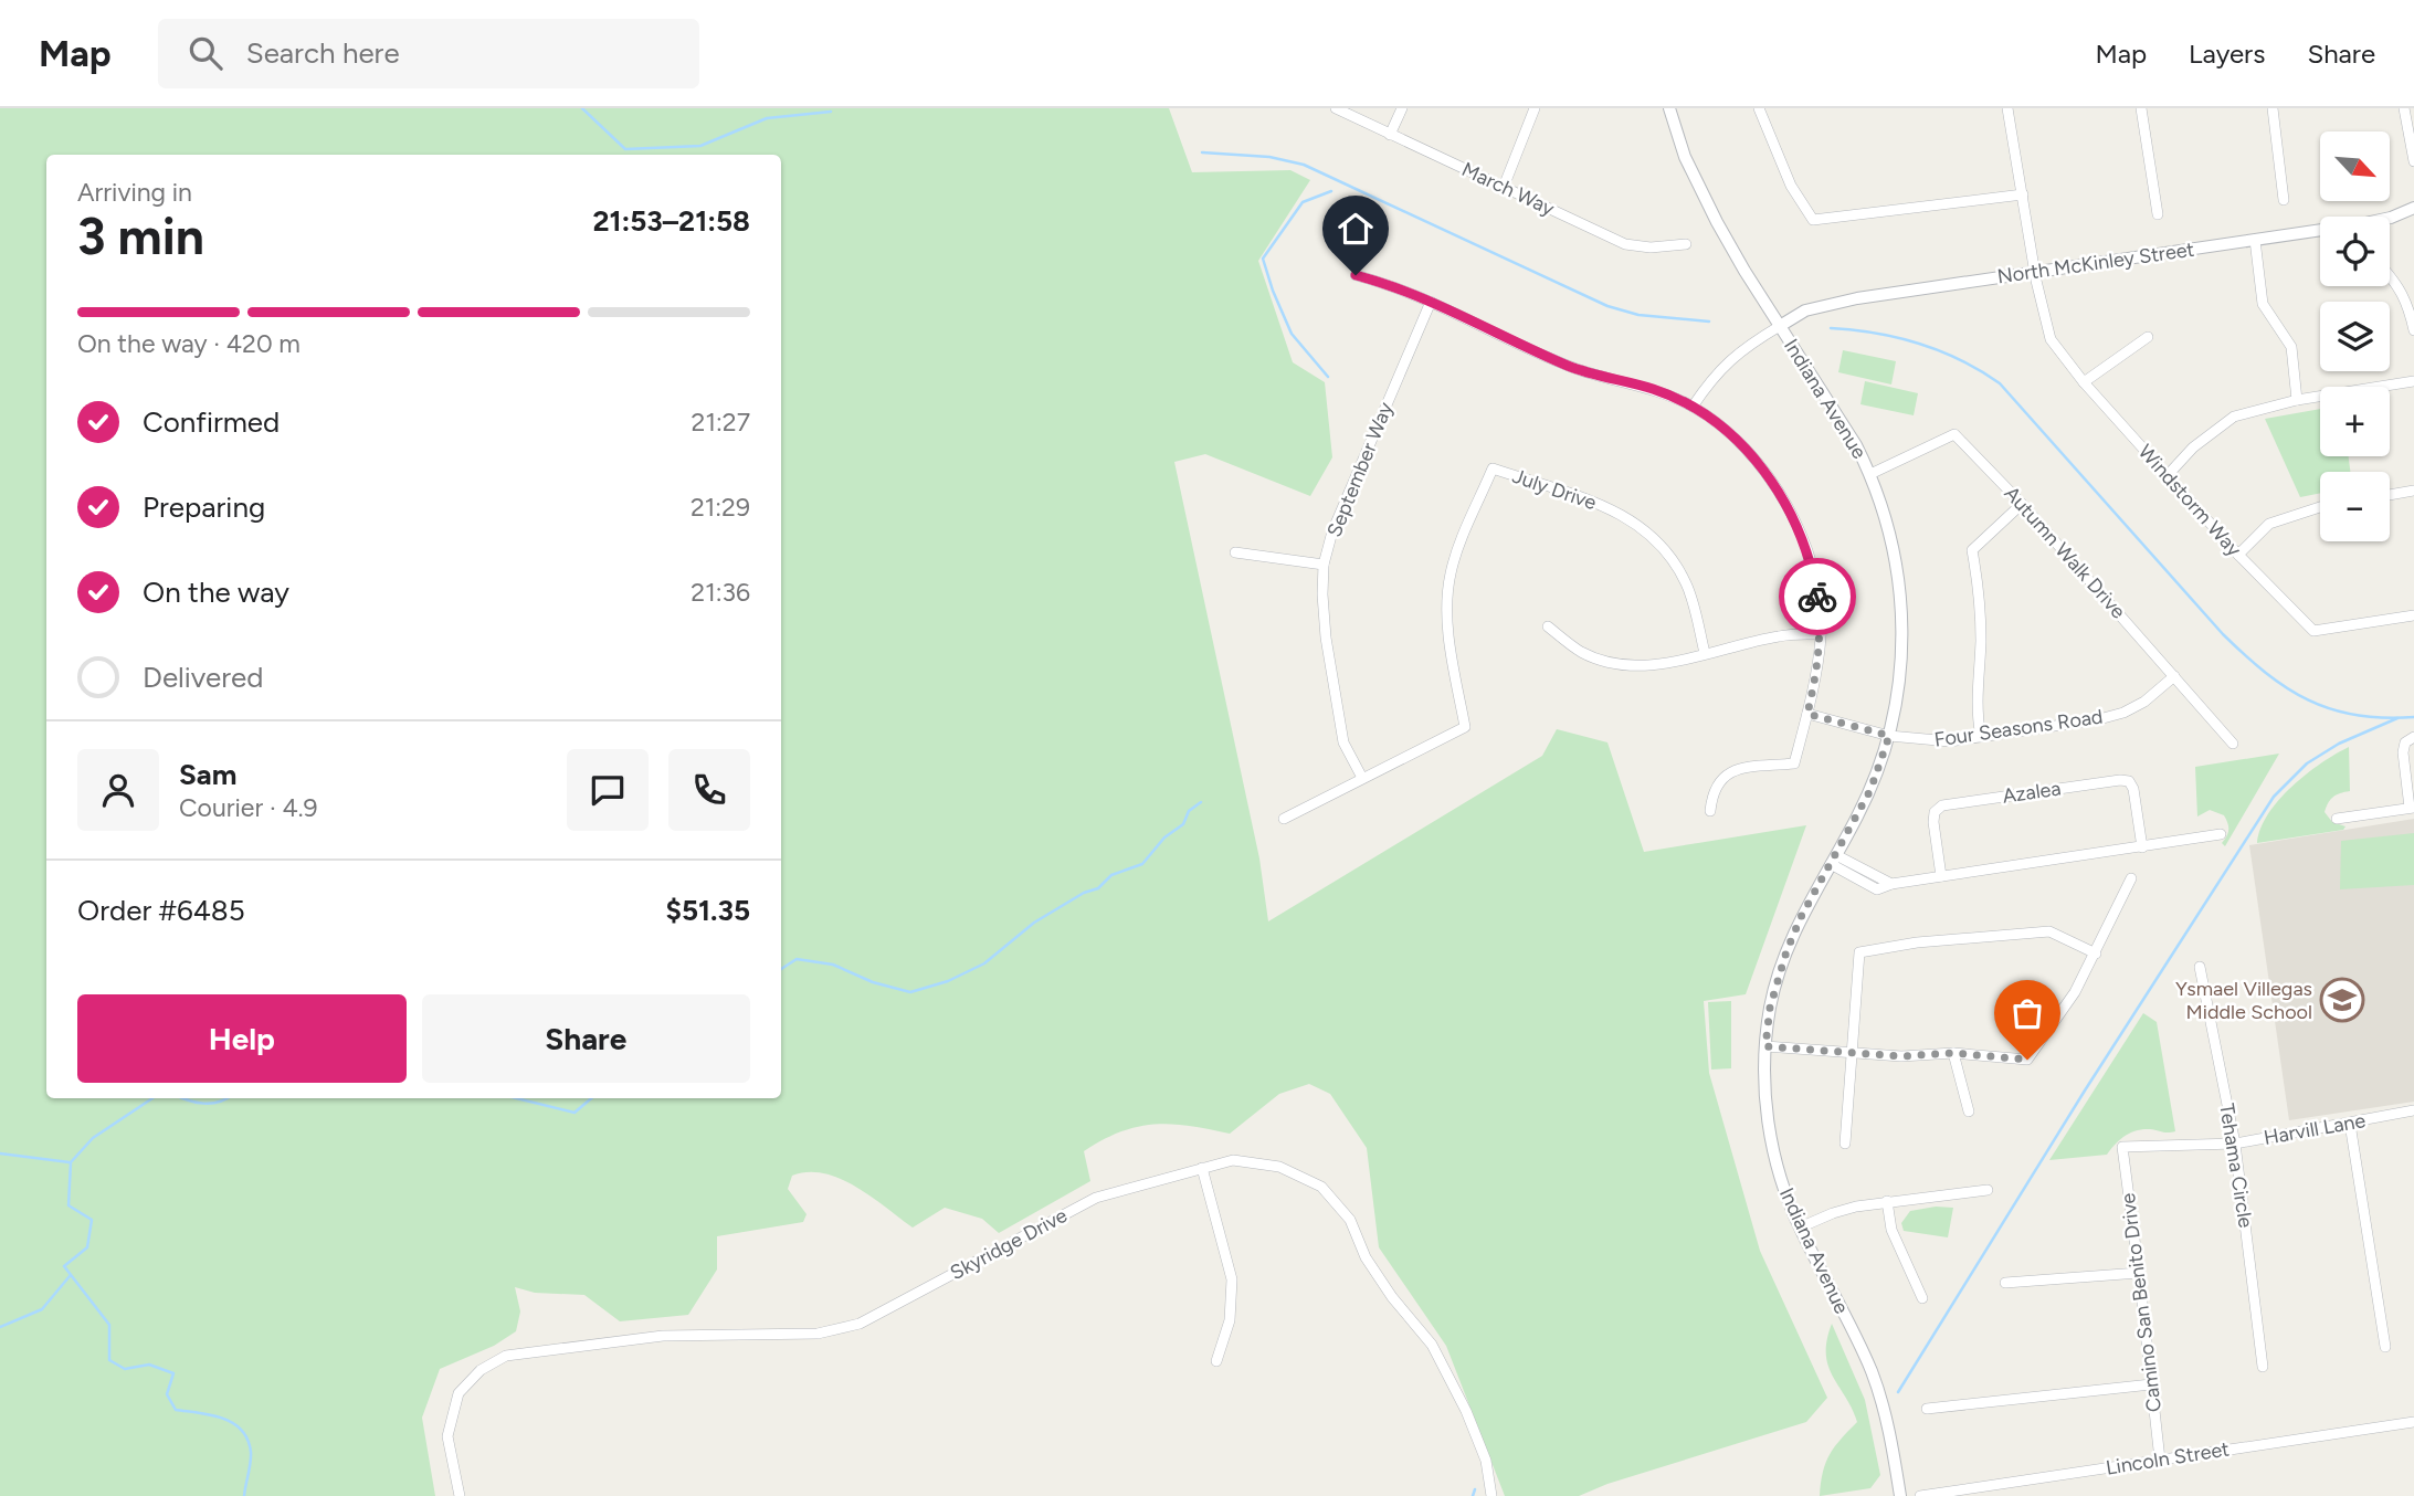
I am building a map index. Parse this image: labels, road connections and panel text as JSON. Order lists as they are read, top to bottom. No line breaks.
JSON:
{"streets":{"street":["March Way","North McKinley Street","Indiana Avenue","September Way","July Drive","Windstorm Way","Autumn Walk Drive","Four Seasons Road","Azalea","Harvill Lane","Tehama Circle","Skyridge Drive","Camino San Benito Drive","Lincoln Street"]},"crossings":[["North McKinley Street","Indiana Avenue"],["North McKinley Street","Windstorm Way"],["Indiana Avenue","Autumn Walk Drive"],["Indiana Avenue","Four Seasons Road"],["September Way","July Drive"],["Autumn Walk Drive","Four Seasons Road"],["Harvill Lane","Tehama Circle"],["Harvill Lane","Camino San Benito Drive"],["Camino San Benito Drive","Lincoln Street"]],"places":{"school or university":["Ysmael Villegas Middle School"]},"north":"bottom right","page":{"header":"Map","search":"Search here","nav":["Map","Layers","Share"],"map_buttons":["+","−"],"heading":["3 min","Arriving in","21:53–21:58"],"panel":["Sam","Courier · 4.9","Order #6485","$51.35"],"bar":"On the way · 420 m","list":[["Confirmed","21:27"],["Preparing","21:29"],["On the way","21:36"],"Delivered"],"buttons":["Help","Share"]}}
